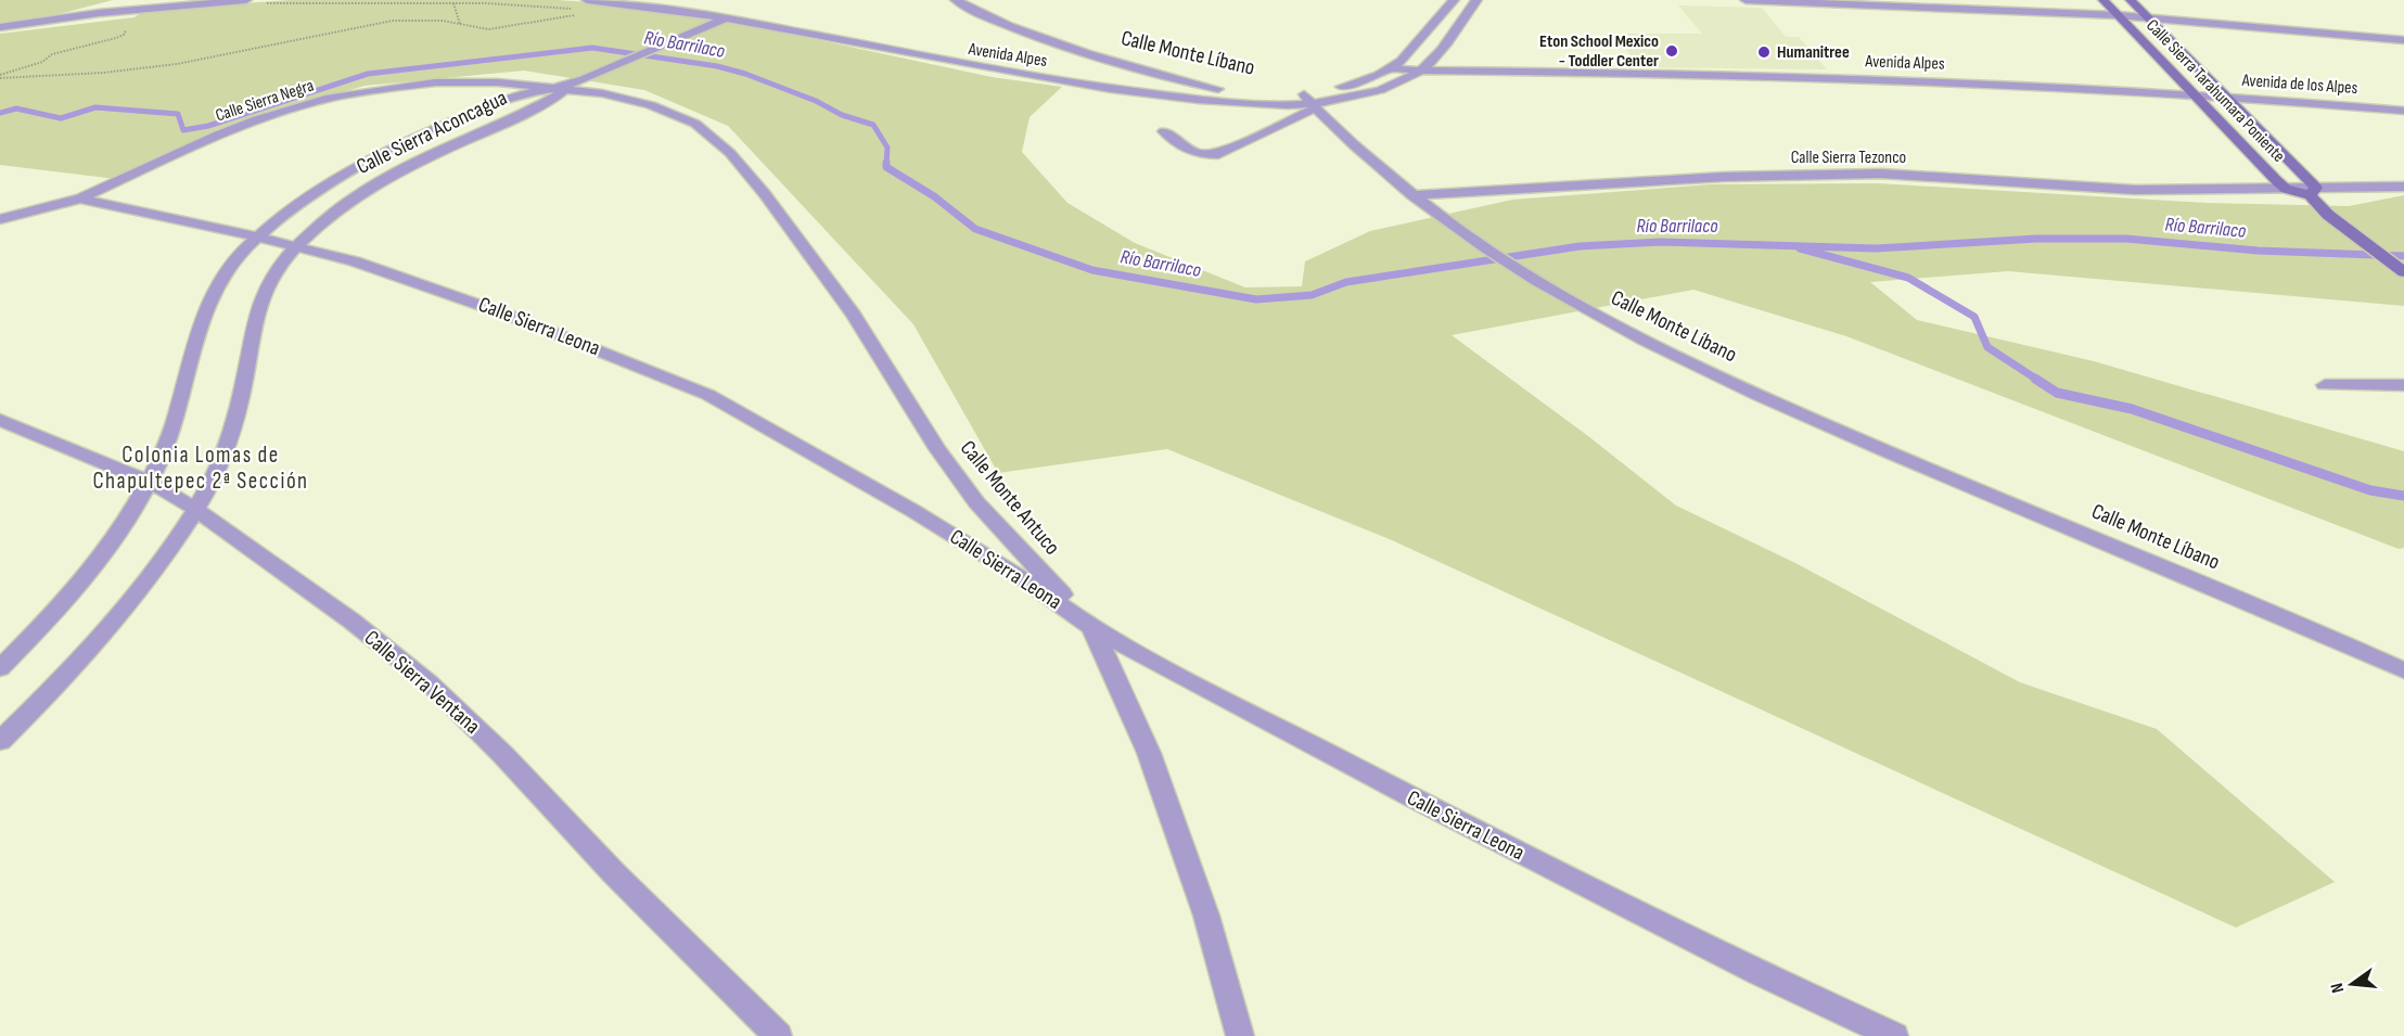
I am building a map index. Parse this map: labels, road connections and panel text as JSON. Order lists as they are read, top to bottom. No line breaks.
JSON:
{"streets":{"street":["Calle Monte Líbano","Avenida Alpes","Avenida de los Alpes","Calle Sierra Tarahumara Poniente","Calle Sierra Negra","Calle Sierra Aconcagua","Calle Sierra Tezonco","Calle Sierra Leona","Calle Monte Antuco","Calle Sierra Ventana"]},"crossings":[["Calle Monte Líbano","Avenida Alpes"],["Calle Monte Líbano","Calle Sierra Tezonco"],["Avenida Alpes","Avenida de los Alpes"],["Avenida Alpes","Calle Sierra Tarahumara Poniente"],["Avenida Alpes","Calle Sierra Aconcagua"],["Avenida de los Alpes","Calle Sierra Tarahumara Poniente"],["Calle Sierra Tarahumara Poniente","Calle Sierra Tezonco"],["Calle Sierra Negra","Calle Sierra Aconcagua"],["Calle Sierra Negra","Calle Sierra Leona"],["Calle Sierra Negra","Calle Monte Antuco"],["Calle Sierra Aconcagua","Calle Sierra Leona"],["Calle Sierra Aconcagua","Calle Monte Antuco"],["Calle Sierra Aconcagua","Calle Sierra Ventana"],["Calle Sierra Leona","Calle Monte Antuco"]],"districts":["Colonia Lomas de Chapultepec 2ª Sección"],"water":["Río Barrilaco"],"places":["Eton School Mexico - Toddler Center","Humanitree"],"north":"left"}
